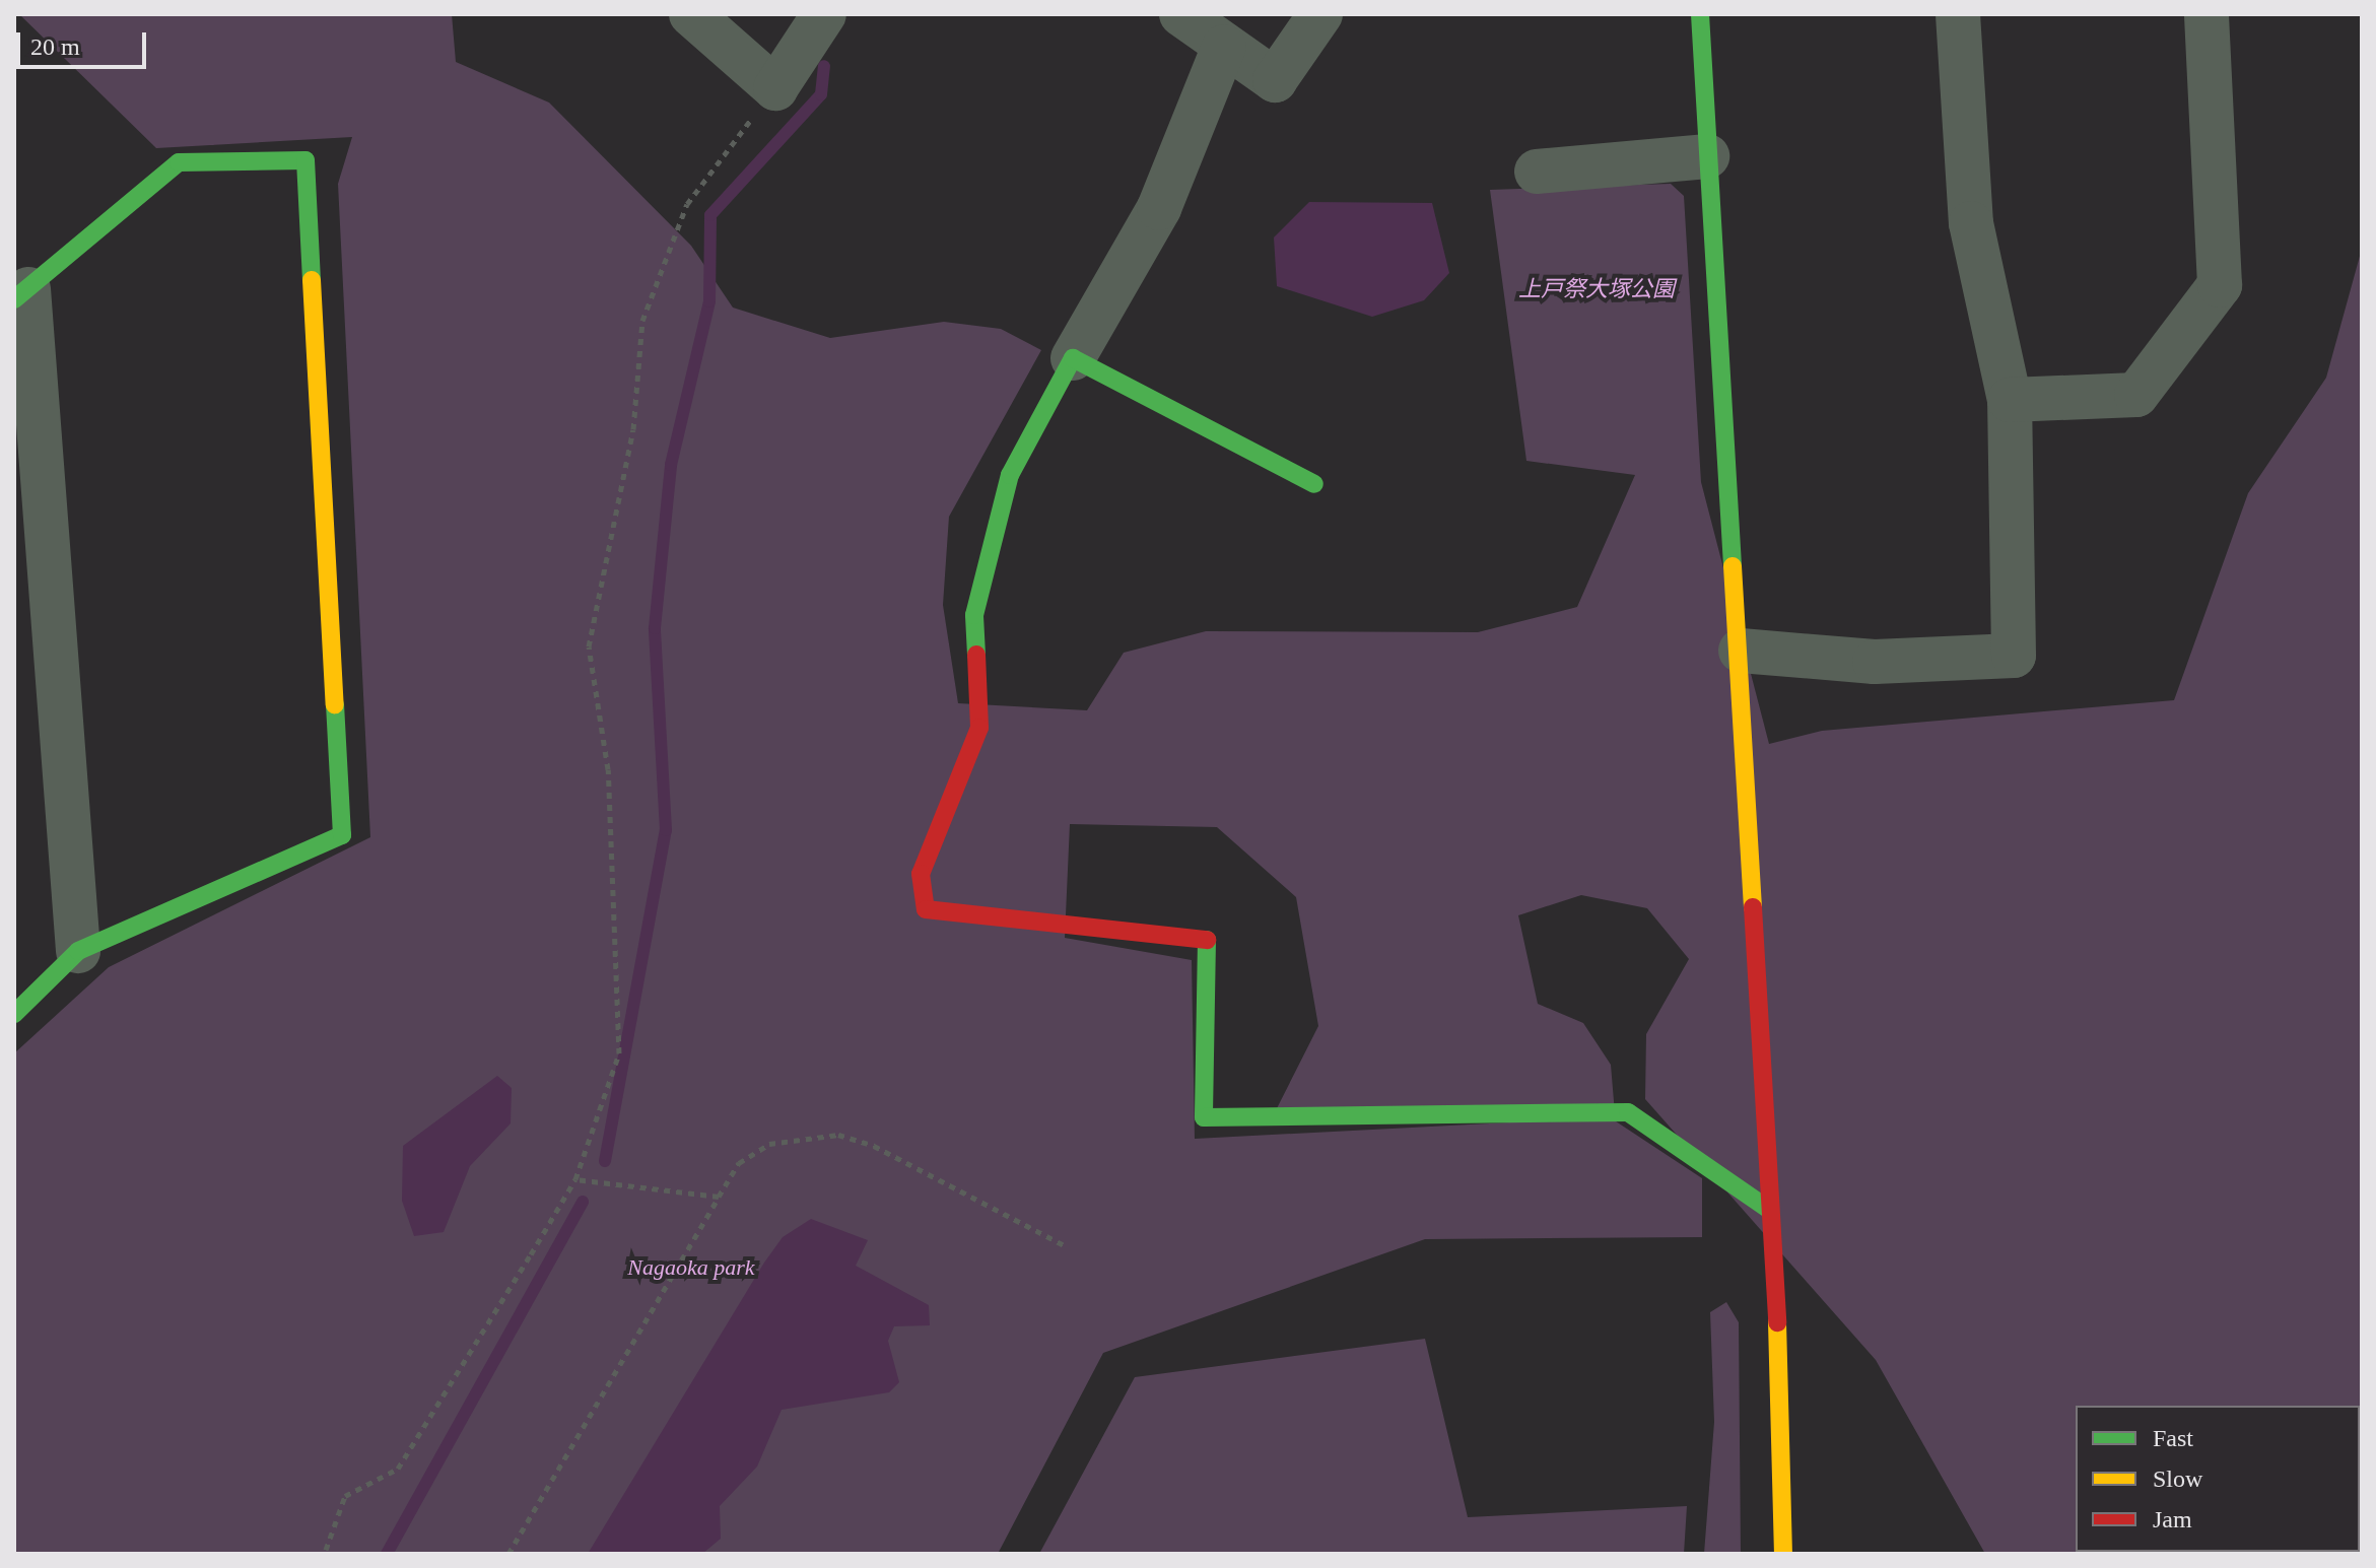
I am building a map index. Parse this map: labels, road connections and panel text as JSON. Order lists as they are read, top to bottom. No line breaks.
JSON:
{"parks":["上戸祭大塚公園","Nagaoka park"],"legend":["Fast","Slow","Jam"],"scale_bar":"20 m"}
